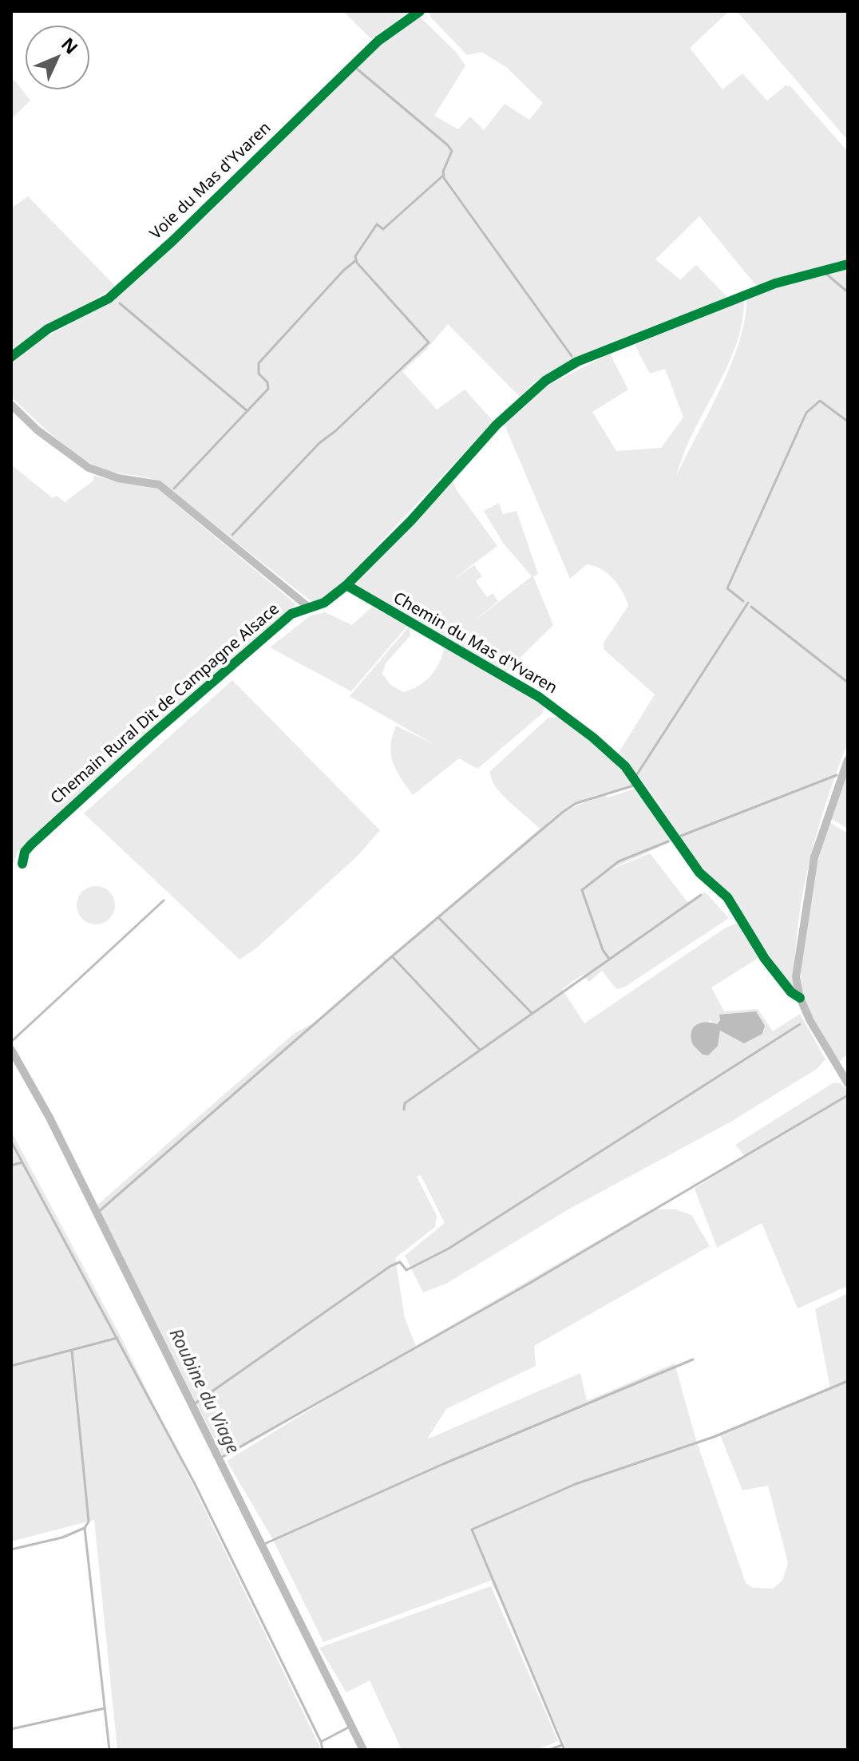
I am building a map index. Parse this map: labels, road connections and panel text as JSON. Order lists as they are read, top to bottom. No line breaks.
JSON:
{"streets":{"street":["Voie du Mas d'Yvaren","Chemin du Mas d'Yvaren","Chemain Rural Dit de Campagne Alsace"]},"crossings":[["Chemin du Mas d'Yvaren","Chemain Rural Dit de Campagne Alsace"]],"water":["Roubine du Viage"],"north":"top right"}
